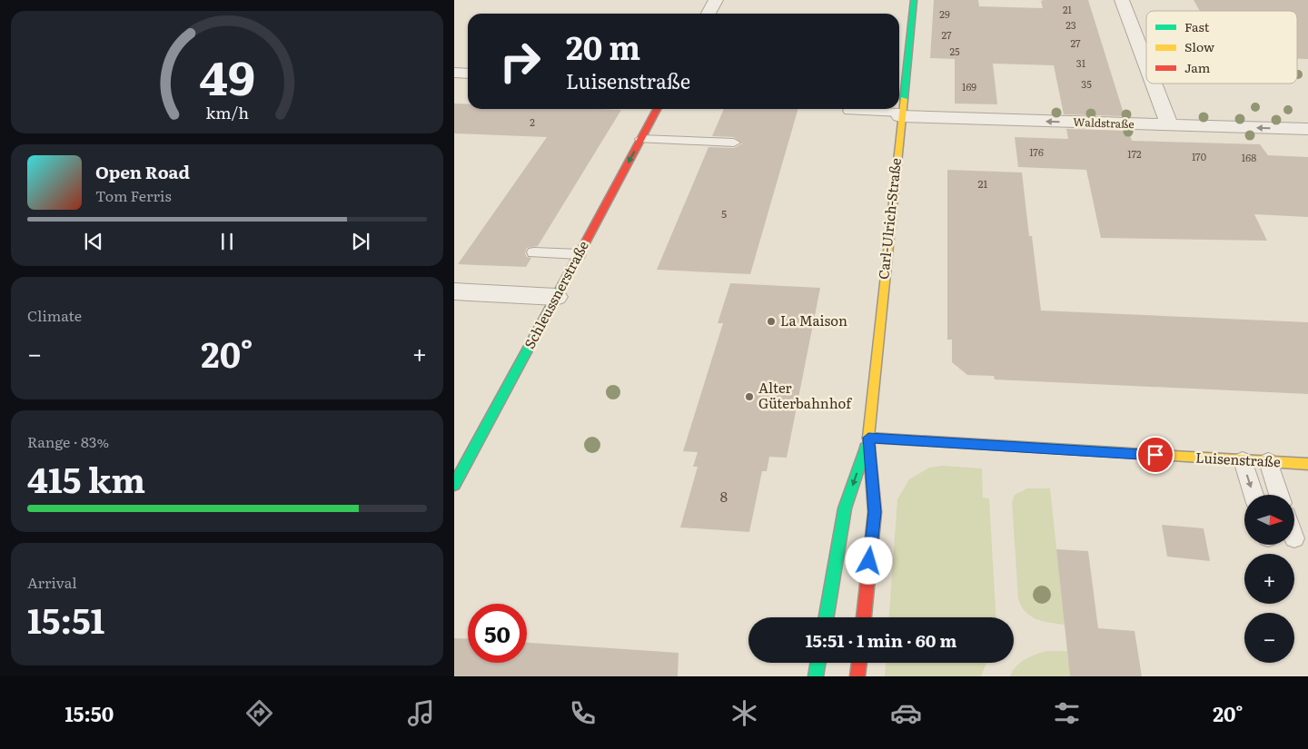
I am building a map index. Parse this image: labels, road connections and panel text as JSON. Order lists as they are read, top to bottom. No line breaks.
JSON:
{"streets":{"main road":["Carl-Ulrich-Straße","Schleussnerstraße","Luisenstraße"],"street":["Waldstraße"]},"crossings":[["Waldstraße","Carl-Ulrich-Straße"],["Carl-Ulrich-Straße","Luisenstraße"]],"one_way":["Waldstraße"],"places":["La Maison","Alter Güterbahnhof"],"house_numbers":["21","29","23","27","27","25","31","35","169","2","176","172","170","168","21","5","8"],"legend":["Fast","Slow","Jam"],"north":"right","page":{"turn":["20 m","Luisenstraße"],"song":["Open Road","Tom Ferris"],"tile":["Climate",["Range · 83%","415 km"],["Arrival","15:51"]],"heat":["−","20°","+"],"map_buttons":["+","−"],"limit":"50","trip":"15:51 · 1 min · 60 m","tabs":["15:50","20°"],"gauge":["49","km/h"]}}
